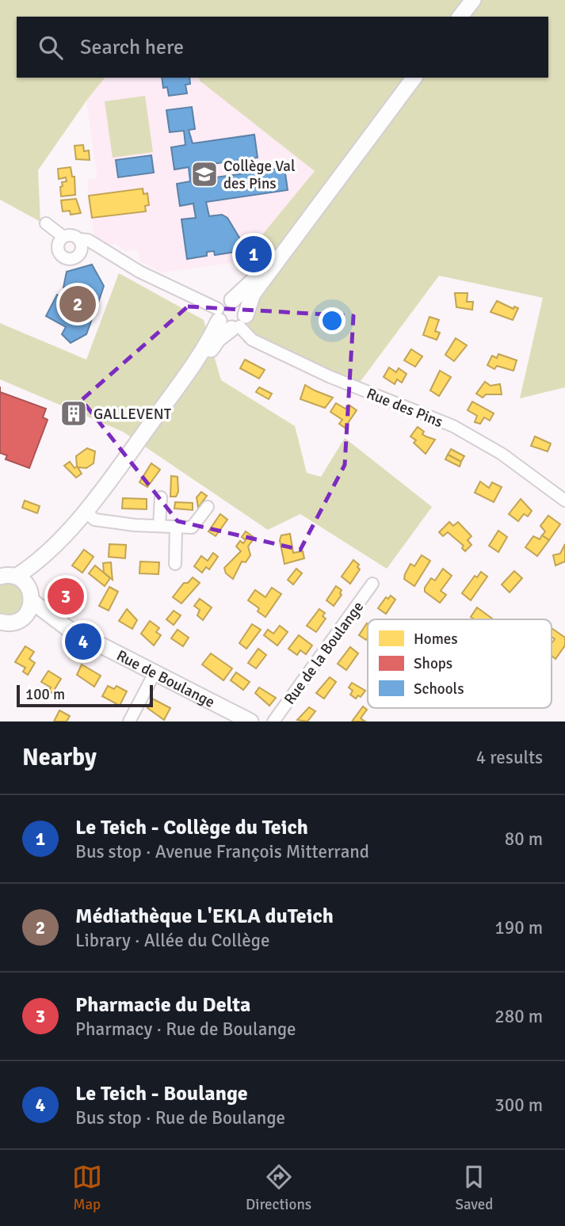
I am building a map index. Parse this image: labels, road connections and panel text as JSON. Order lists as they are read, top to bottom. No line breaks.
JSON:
{"streets":{"main road":["Rue de Boulange"],"street":["Rue des Pins","Rue de la Boulange"]},"places":{"school or university":["Collège Val des Pins"],"building":["GALLEVENT"]},"legend":["Homes","Shops","Schools"],"scale_bar":"100 m","page":{"search":"Search here","pins":["1","2","3","4"],"scale":"100 m","heading":["Nearby","4 results"],"list":[{"mark":"1","name":"Le Teich - Collège du Teich","note":"Bus stop · Avenue François Mitterrand","value":"80 m"},{"mark":"2","name":"Médiathèque L'EKLA duTeich","note":"Library · Allée du Collège","value":"190 m"},{"mark":"3","name":"Pharmacie du Delta","note":"Pharmacy · Rue de Boulange","value":"280 m"},{"mark":"4","name":"Le Teich - Boulange","note":"Bus stop · Rue de Boulange","value":"300 m"}],"nav":["Map","Directions","Saved"]}}
